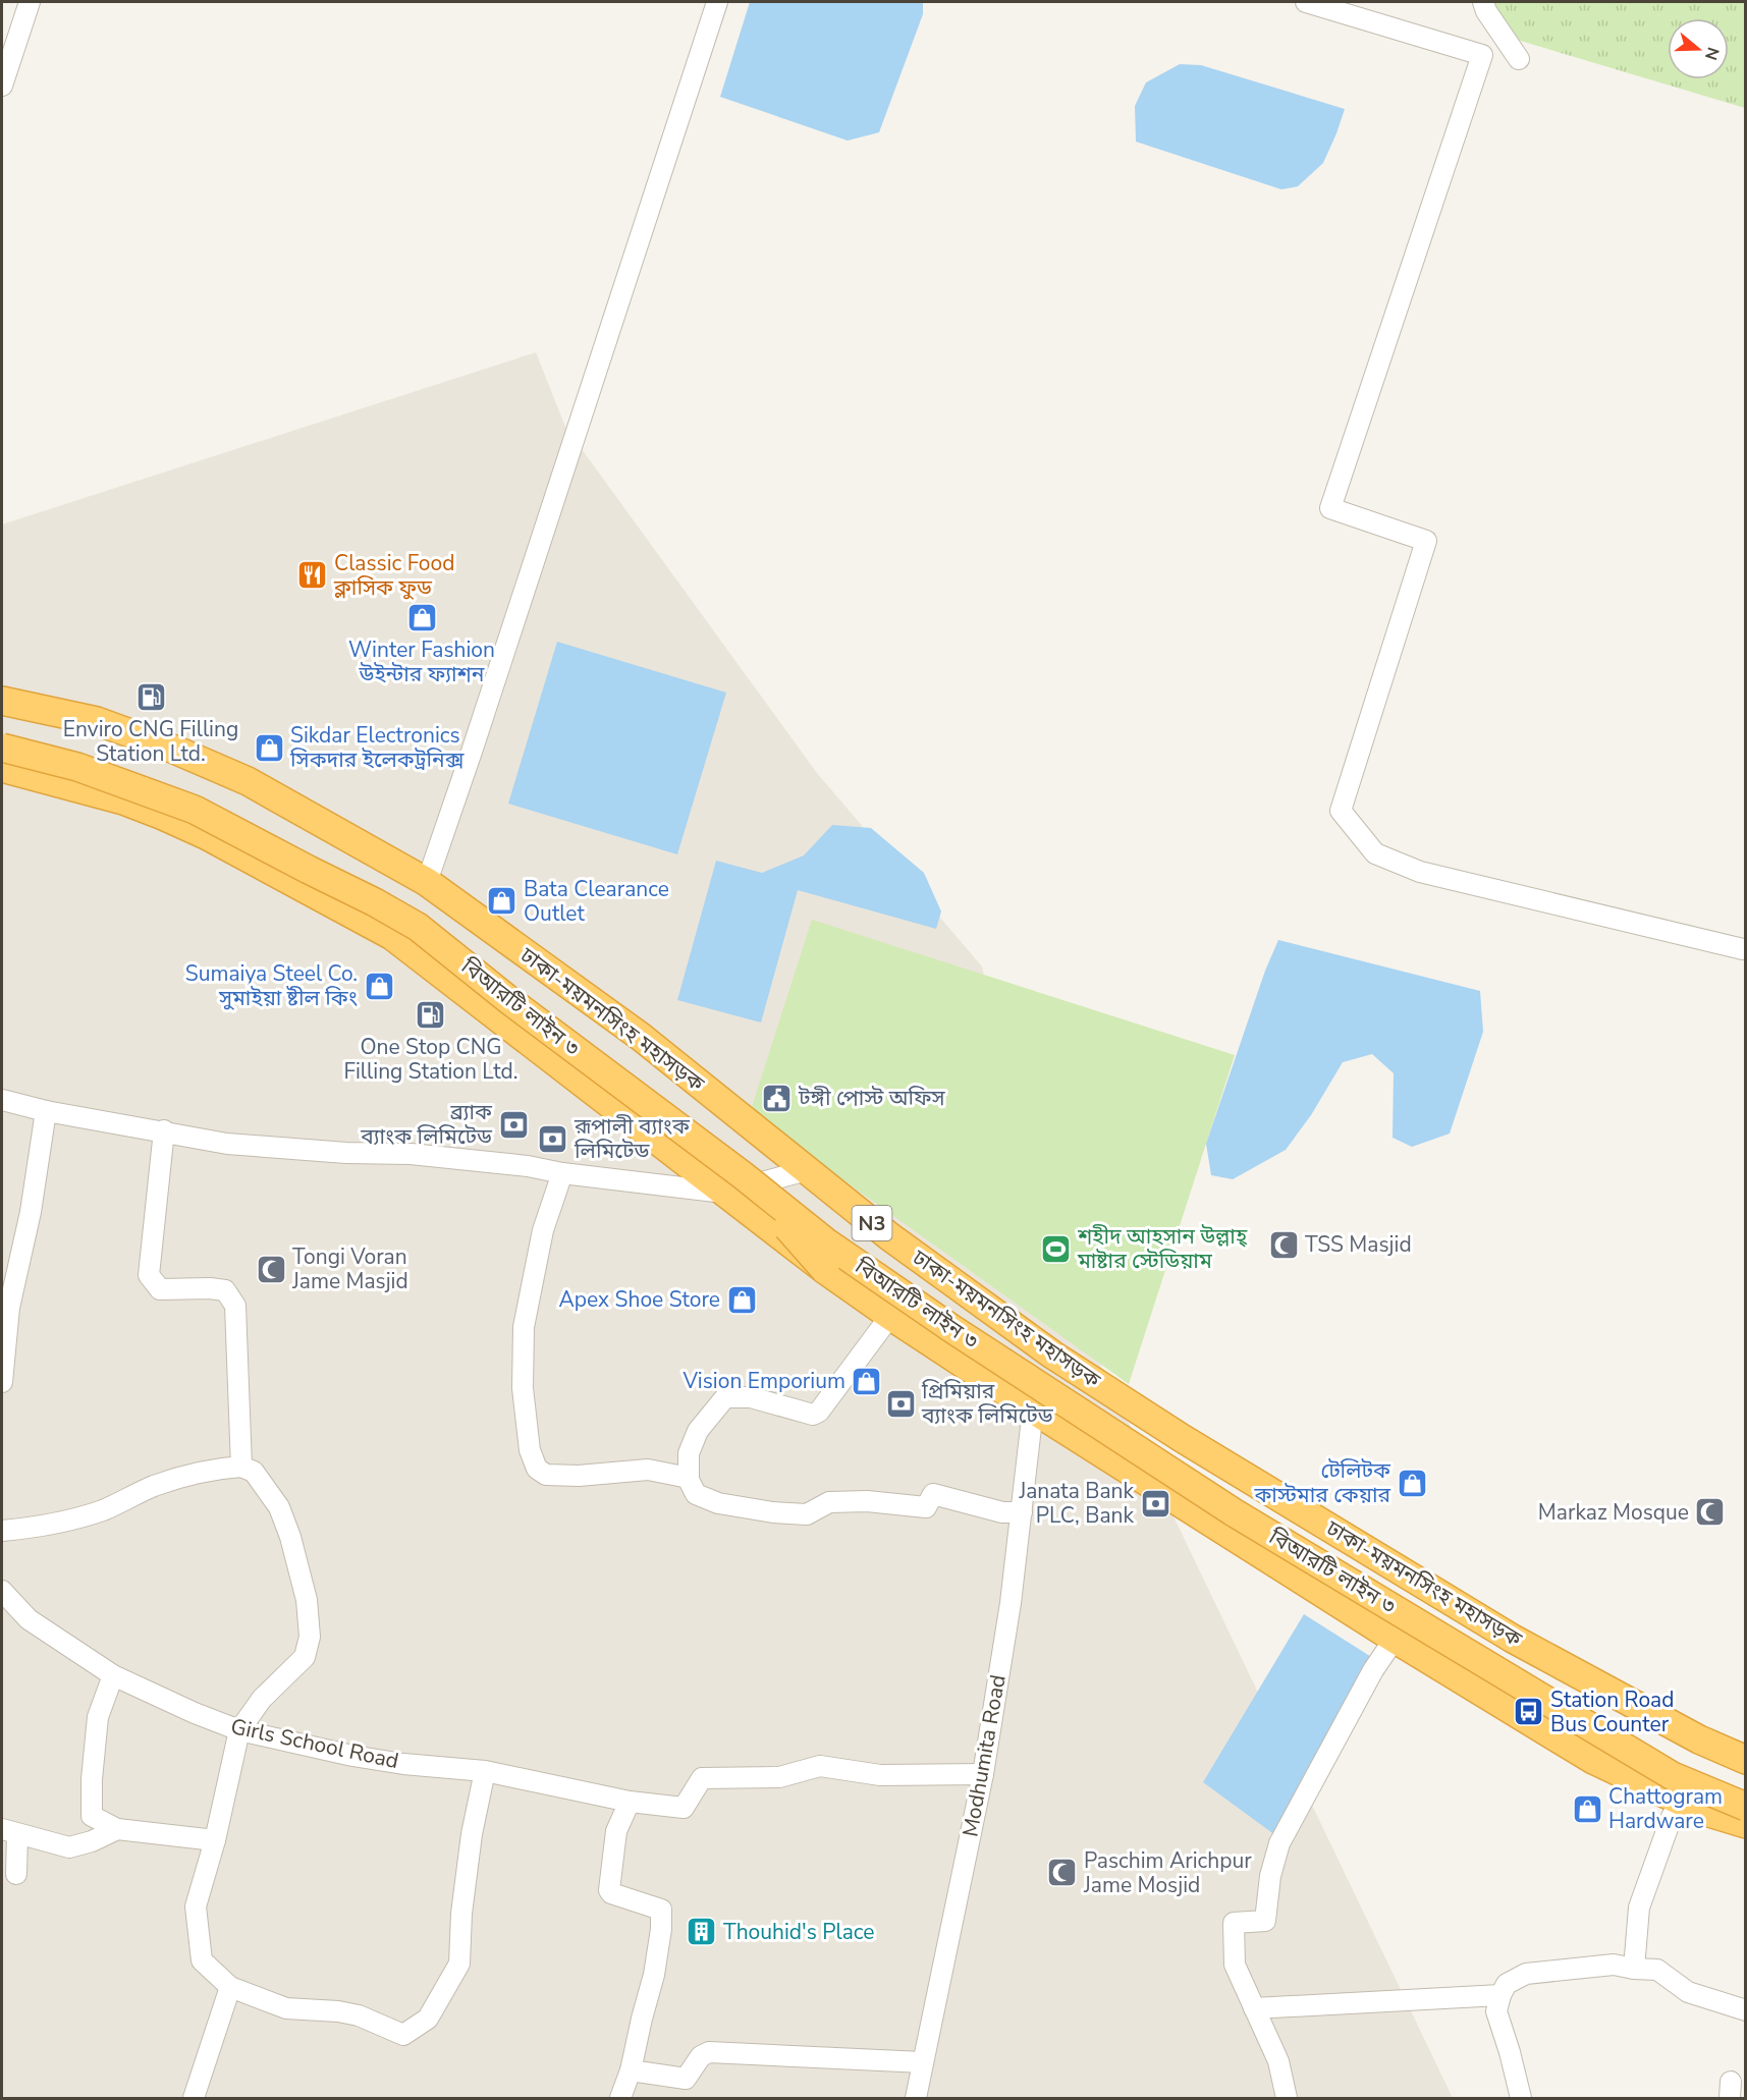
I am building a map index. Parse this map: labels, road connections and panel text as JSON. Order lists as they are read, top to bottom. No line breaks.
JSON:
{"streets":{"highway":["বিআরটি লাইন ৩","ঢাকা-ময়মনসিংহ মহাসড়ক","N3"],"street":["Girls School Road","Modhumita Road"]},"crossings":[["Girls School Road","Modhumita Road"]],"places":{"restaurant":["Classic Food ক্লাসিক ফুড"],"shop":["Winter Fashion উইন্টার ফ্যাশন","Sikdar Electronics সিকদার ইলেকট্রনিক্স","Bata Clearance Outlet","Sumaiya Steel Co. সুমাইয়া ষ্টীল কিং","Apex Shoe Store","Vision Emporium","টেলিটক কাস্টমার কেয়ার","Chattogram Hardware"],"fuel station":["Enviro CNG Filling Station Ltd.","One Stop CNG Filling Station Ltd."],"public building":["টঙ্গী পোস্ট অফিস"],"bank":["ব্র্যাক ব্যাংক লিমিটেড","রূপালী ব্যাংক লিমিটেড","প্রিমিয়ার ব্যাংক লিমিটেড","Janata Bank PLC, Bank"],"mosque":["TSS Masjid","Tongi Voran Jame Masjid","Markaz Mosque","Paschim Arichpur Jame Mosjid"],"sports":["শহীদ আহসান উল্লাহ্‌ মাষ্টার স্টেডিয়াম"],"bus stop":["Station Road Bus Counter"],"building":["Thouhid's Place"]},"north":"right"}
